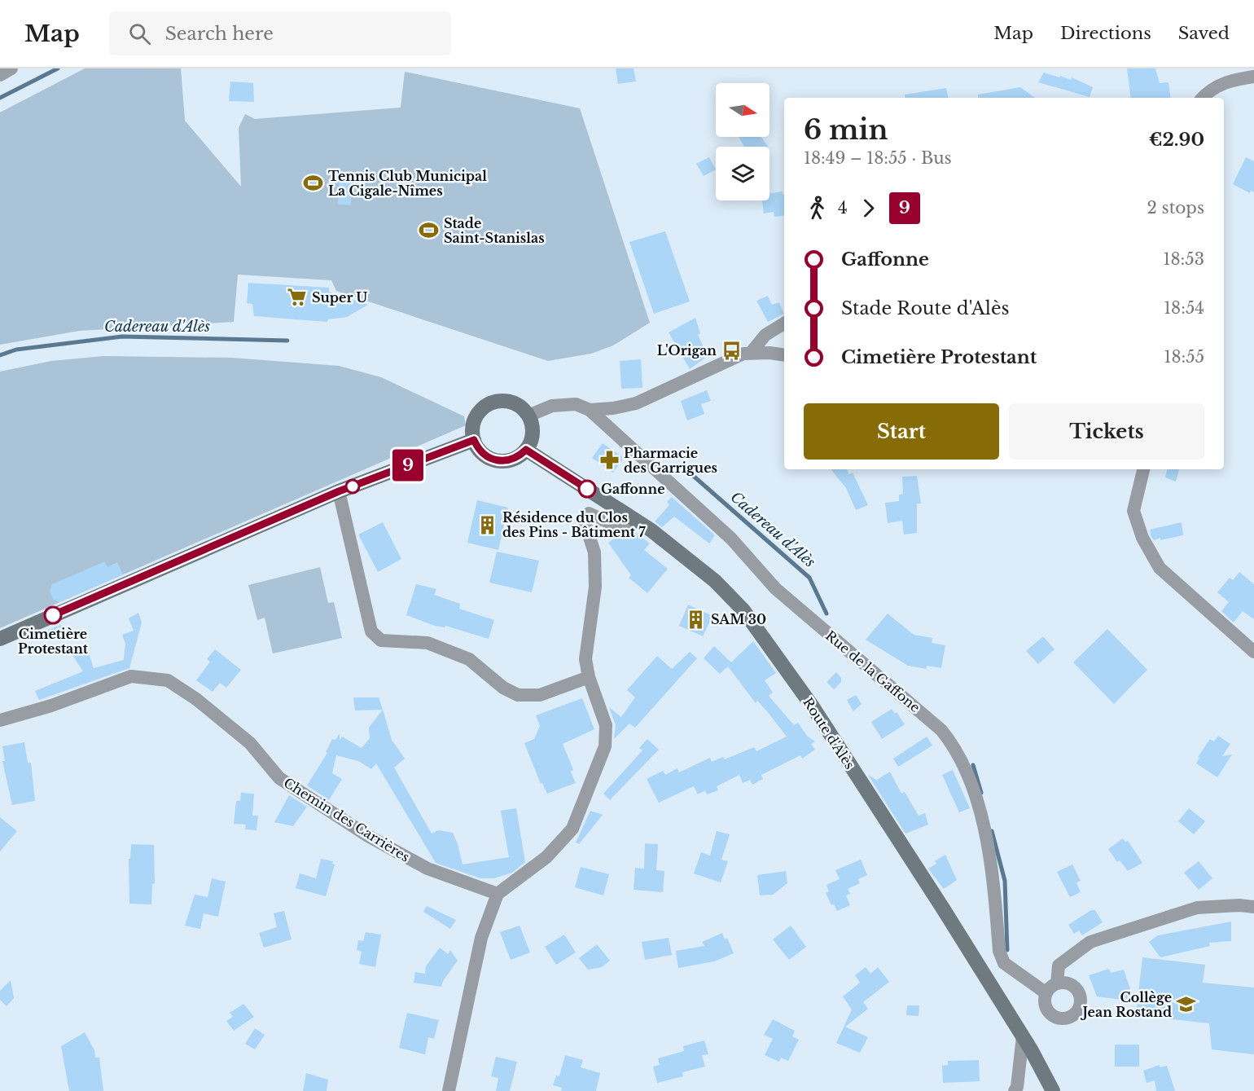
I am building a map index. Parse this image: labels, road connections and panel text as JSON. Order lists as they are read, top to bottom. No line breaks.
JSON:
{"streets":{"main road":["Route d'Alès"],"street":["Rue de la Gaffone","Chemin des Carrières"]},"water":["Cadereau d'Alès"],"places":{"sports":["Tennis Club Municipal La Cigale-Nîmes","Stade Saint-Stanislas"],"supermarket":["Super U"],"bus stop":["L'Origan"],"pharmacy":["Pharmacie des Garrigues"],"other":["Gaffonne","Cimetière Protestant"],"building":["Résidence du Clos des Pins - Bâtiment 7","SAM 30"],"school or university":["Collège Jean Rostand"]},"lines":["bus line 9"],"north":"right","page":{"header":"Map","search":"Search here","nav":["Map","Directions","Saved"],"on_map":"9","heading":["6 min","18:49 – 18:55 · Bus","€2.90"],"legs":["4","9","2 stops"],"list":[{"name":"Gaffonne","value":"18:53"},{"name":"Stade Route d'Alès","value":"18:54"},{"name":"Cimetière Protestant","value":"18:55"}],"buttons":["Start","Tickets"]}}
